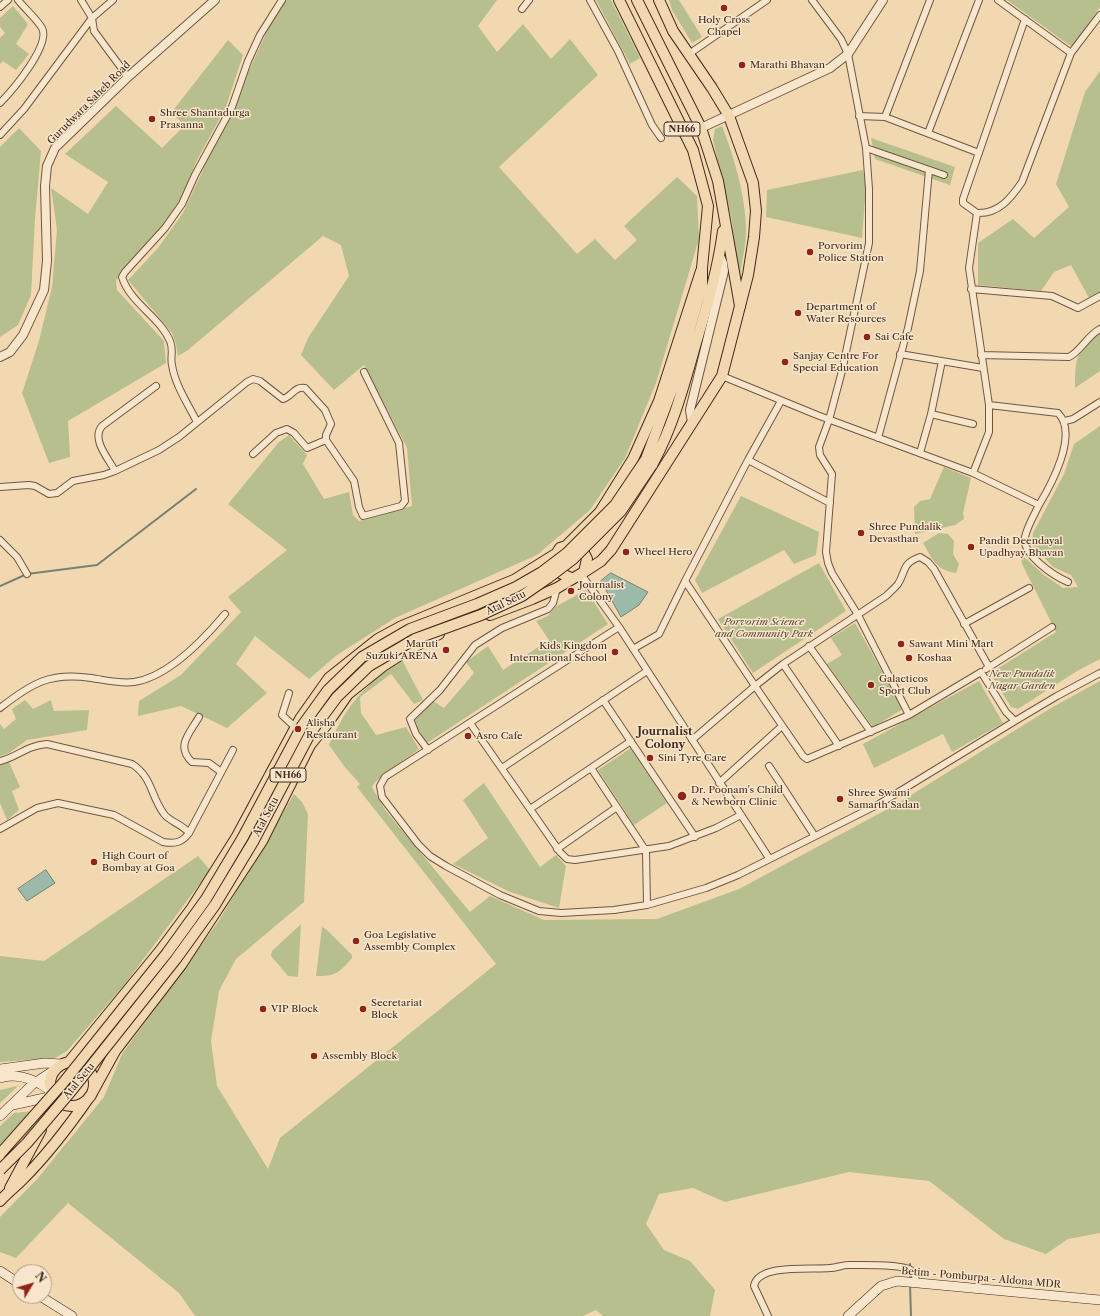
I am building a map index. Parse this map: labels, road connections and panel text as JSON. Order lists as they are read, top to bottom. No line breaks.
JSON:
{"streets":{"main road":["NH66","Atal Setu","Betim - Pomburpa - Aldona MDR"],"street":["Gurudwara Saheb Road"]},"crossings":[["NH66","Atal Setu"]],"districts":["Journalist Colony"],"parks":["Porvorim Science and Community Park","New Pundalik Nagar Garden"],"places":["Holy Cross Chapel","Marathi Bhavan","Shree Shantadurga Prasanna","Porvorim Police Station","Department of Water Resources","Sai Cafe","Sanjay Centre For Special Education","Shree Pundalik Devasthan","Pandit Deendayal Upadhyay Bhavan","Wheel Hero","Journalist Colony","Sawant Mini Mart","Maruti Suzuki ARENA","Kids Kingdom International School","Koshaa","Galacticos Sport Club","Alisha Restaurant","Asro Cafe","Sini Tyre Care","Dr. Poonam's Child & Newborn Clinic","Shree Swami Samarth Sadan","High Court of Bombay at Goa","Goa Legislative Assembly Complex","VIP Block","Secretariat Block","Assembly Block"],"north":"top right"}
